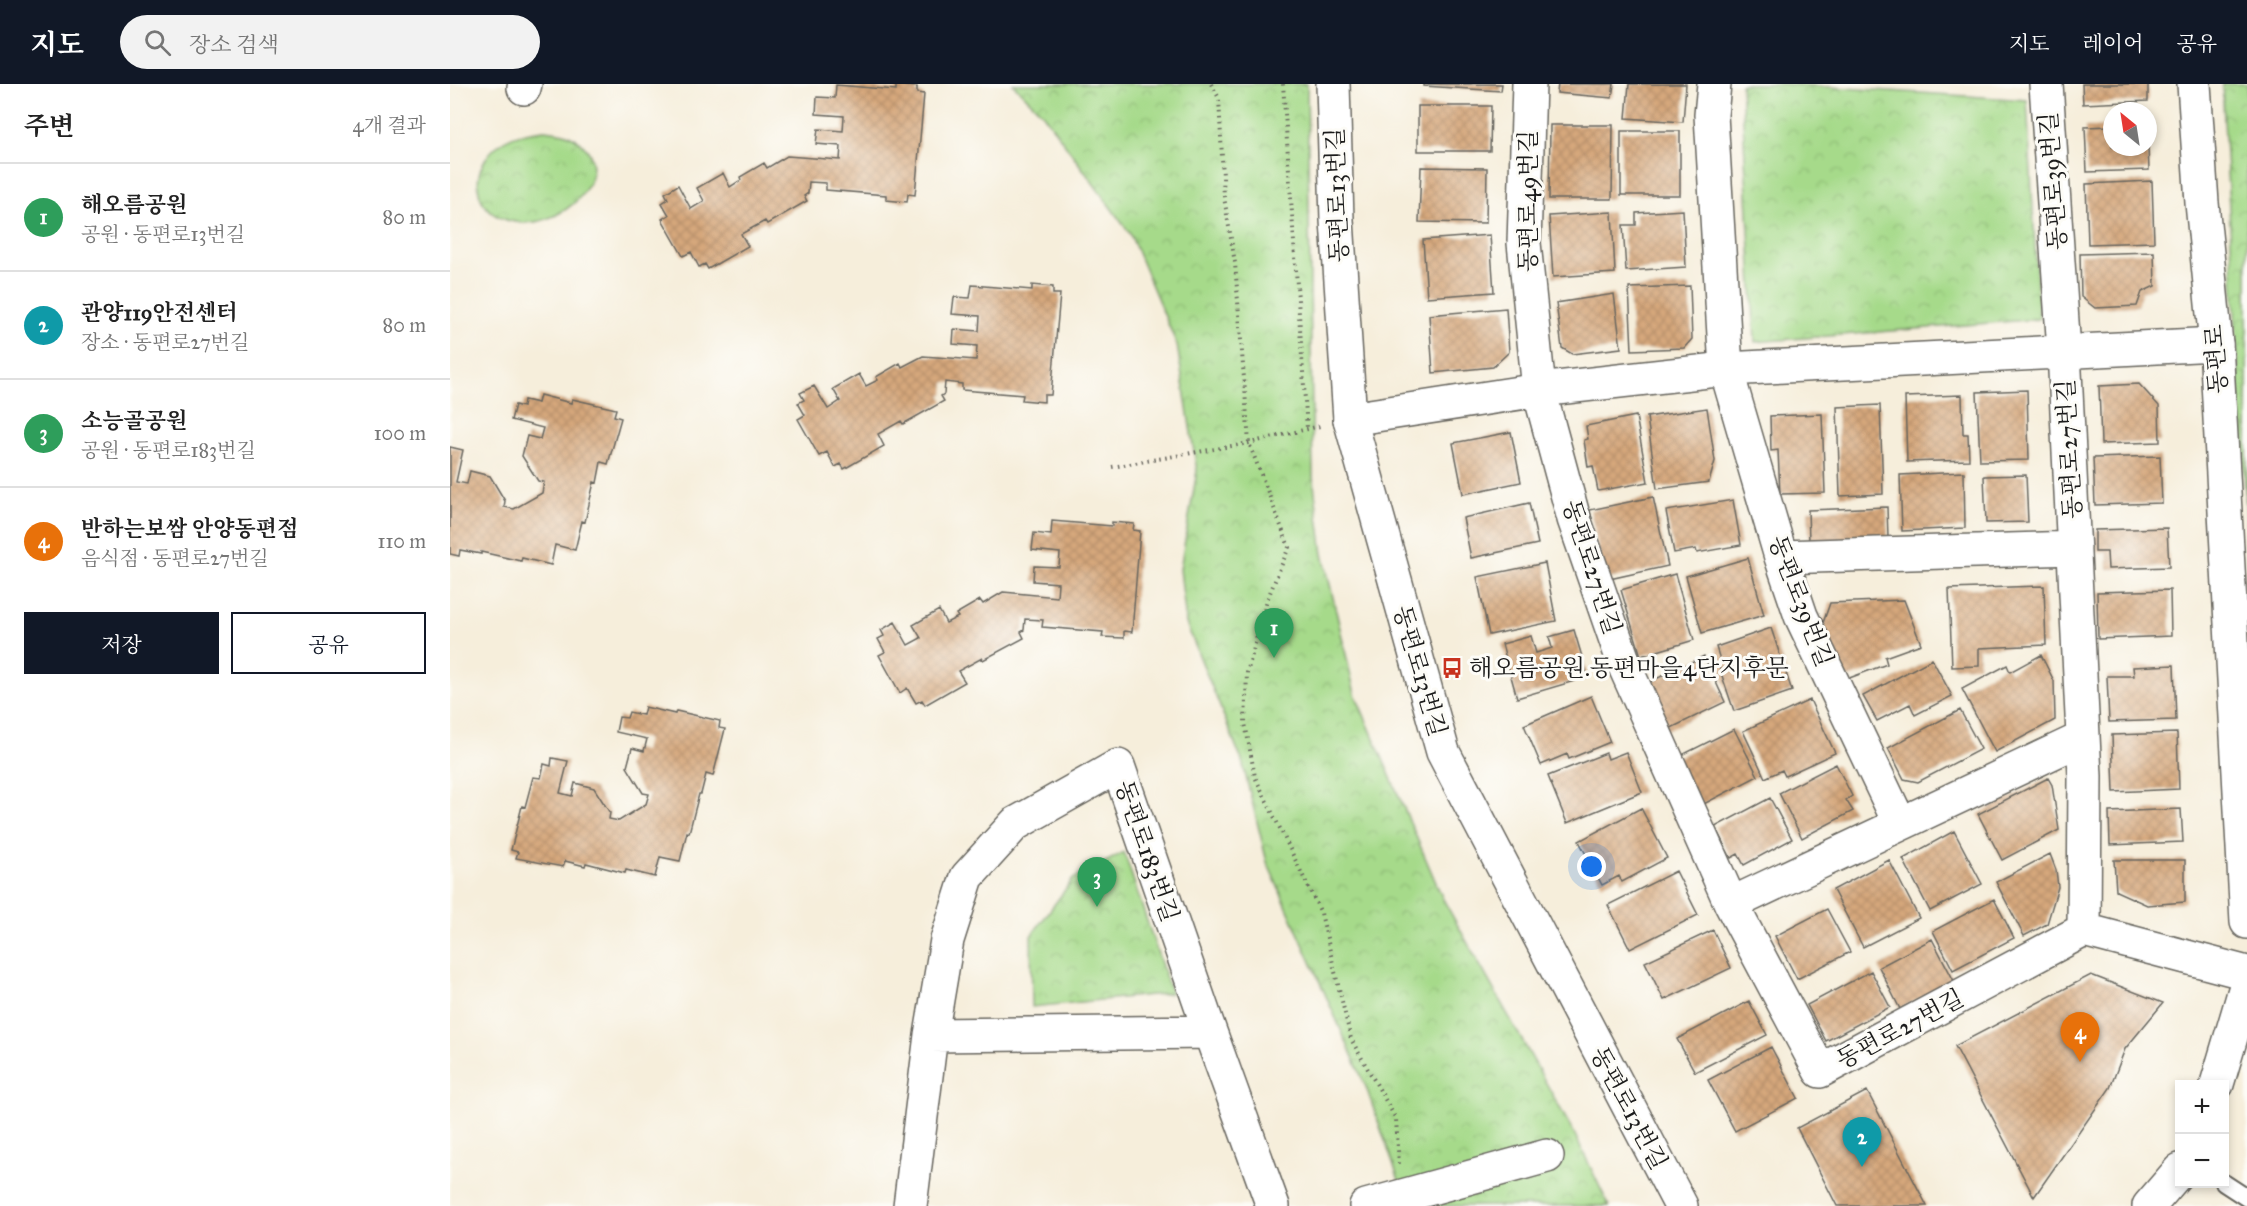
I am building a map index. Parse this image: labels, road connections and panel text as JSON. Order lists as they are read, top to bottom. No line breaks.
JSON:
{"streets":{"street":["동편로39번길","동편로13번길","동편로49번길","동편로","동편로27번길","동편로183번길"]},"crossings":[["동편로39번길","동편로27번길"],["동편로49번길","동편로27번길"]],"places":{"bus stop":["해오름공원.동편마을4단지후문"]},"north":"top left","page":{"header":"지도","search":"장소 검색","nav":["지도","레이어","공유"],"heading":["주변","4개 결과"],"list":[{"mark":"1","name":"해오름공원","note":"공원 · 동편로13번길","value":"80 m"},{"mark":"2","name":"관양119안전센터","note":"장소 · 동편로27번길","value":"80 m"},{"mark":"3","name":"소능골공원","note":"공원 · 동편로183번길","value":"100 m"},{"mark":"4","name":"반하는보쌈 안양동편점","note":"음식점 · 동편로27번길","value":"110 m"}],"buttons":["저장","공유"],"pins":["1","3","4","2"],"map_buttons":["+","−"]}}
